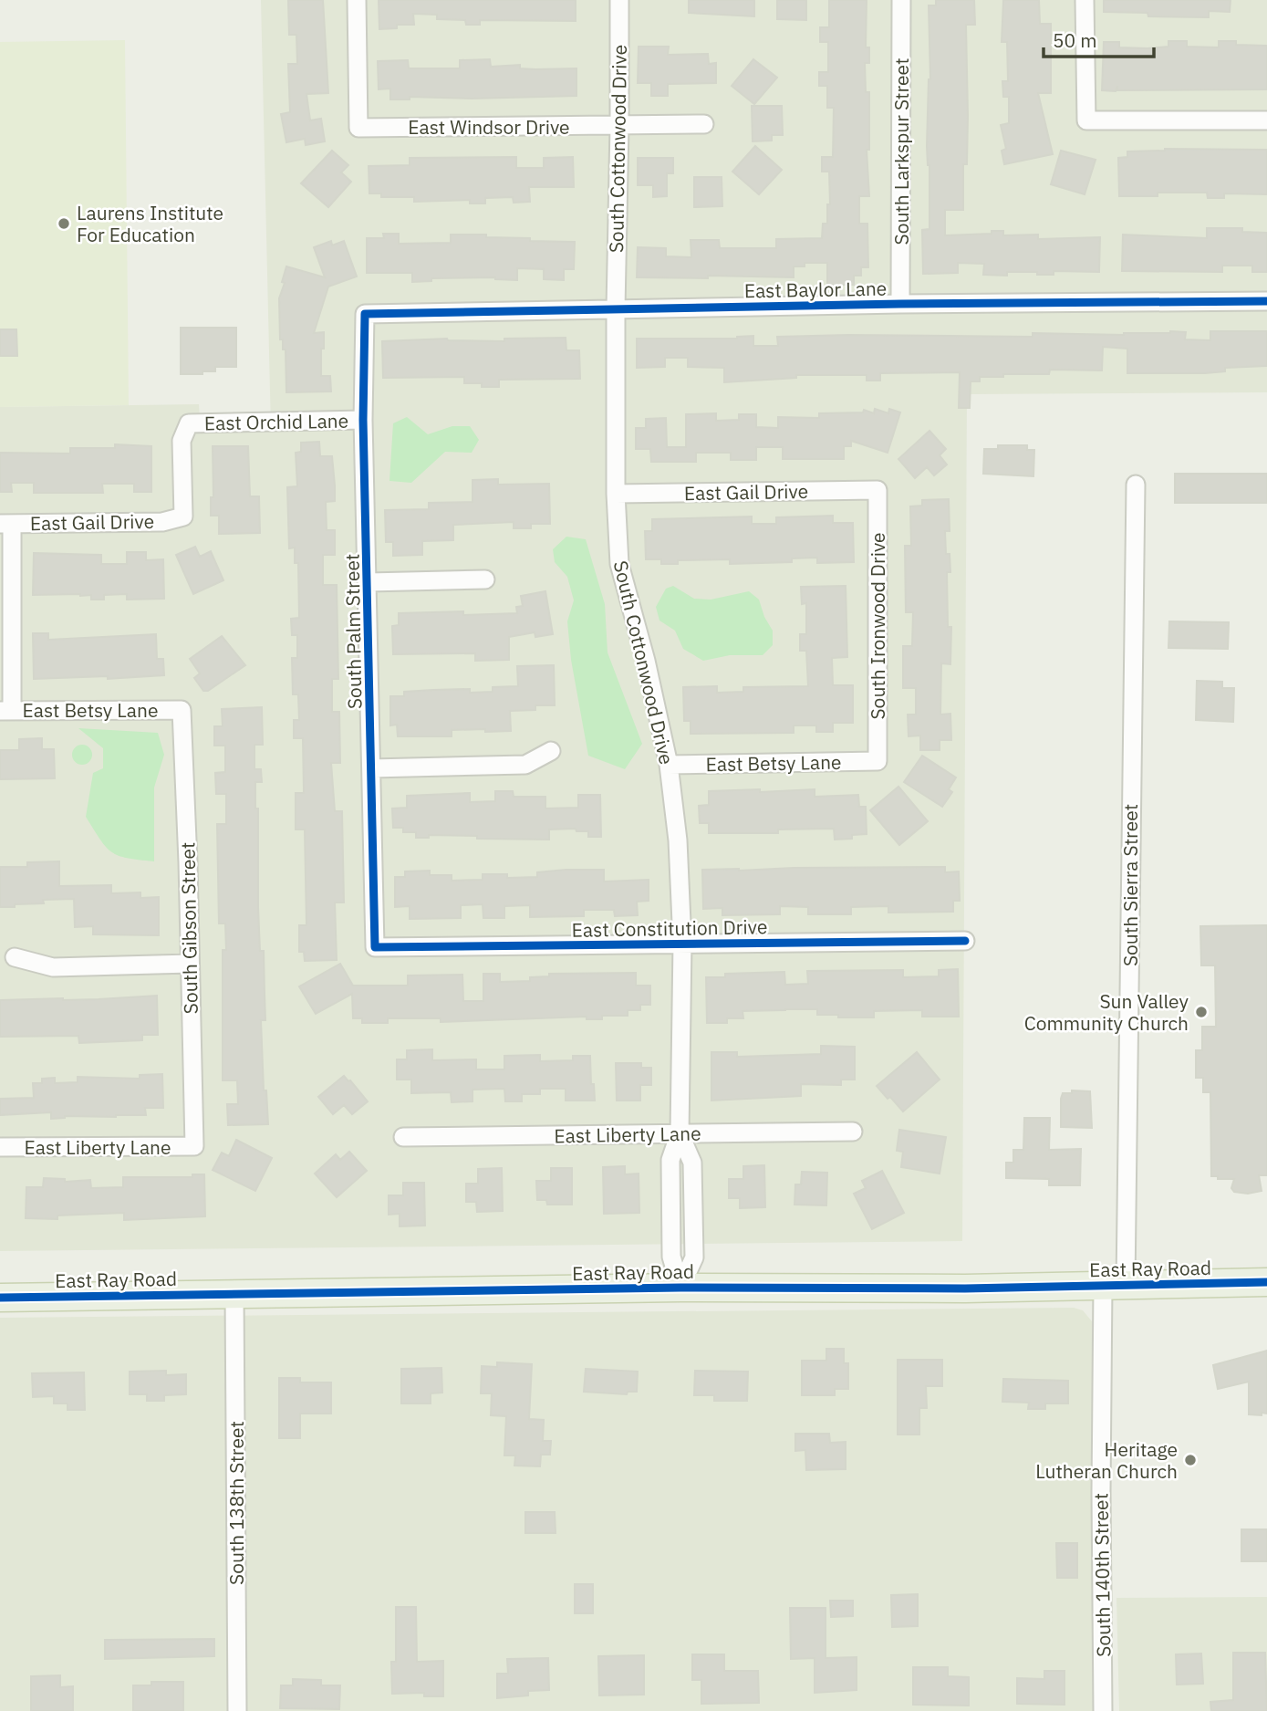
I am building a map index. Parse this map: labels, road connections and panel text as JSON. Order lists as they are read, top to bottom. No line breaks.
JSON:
{"streets":{"main road":["East Ray Road"],"street":["East Windsor Drive","South Cottonwood Drive","South Larkspur Street","East Baylor Lane","East Orchid Lane","East Gail Drive","South Ironwood Drive","South Palm Street","East Betsy Lane","South Sierra Street","South Gibson Street","East Constitution Drive","East Liberty Lane","South 138th Street","South 140th Street"]},"crossings":[["East Windsor Drive","South Cottonwood Drive"],["South Cottonwood Drive","East Baylor Lane"],["South Cottonwood Drive","East Gail Drive"],["South Cottonwood Drive","East Betsy Lane"],["South Cottonwood Drive","East Constitution Drive"],["South Cottonwood Drive","East Liberty Lane"],["South Cottonwood Drive","East Ray Road"],["South Larkspur Street","East Baylor Lane"],["East Baylor Lane","South Palm Street"],["East Orchid Lane","East Gail Drive"],["East Orchid Lane","South Palm Street"],["East Gail Drive","South Ironwood Drive"],["South Ironwood Drive","East Betsy Lane"],["South Palm Street","East Constitution Drive"],["East Betsy Lane","South Gibson Street"],["South Sierra Street","East Ray Road"],["South Sierra Street","South 140th Street"],["South Gibson Street","East Liberty Lane"],["East Ray Road","South 138th Street"],["East Ray Road","South 140th Street"]],"places":["Laurens Institute For Education","Sun Valley Community Church","Heritage Lutheran Church"],"scale_bar":"50 m"}
